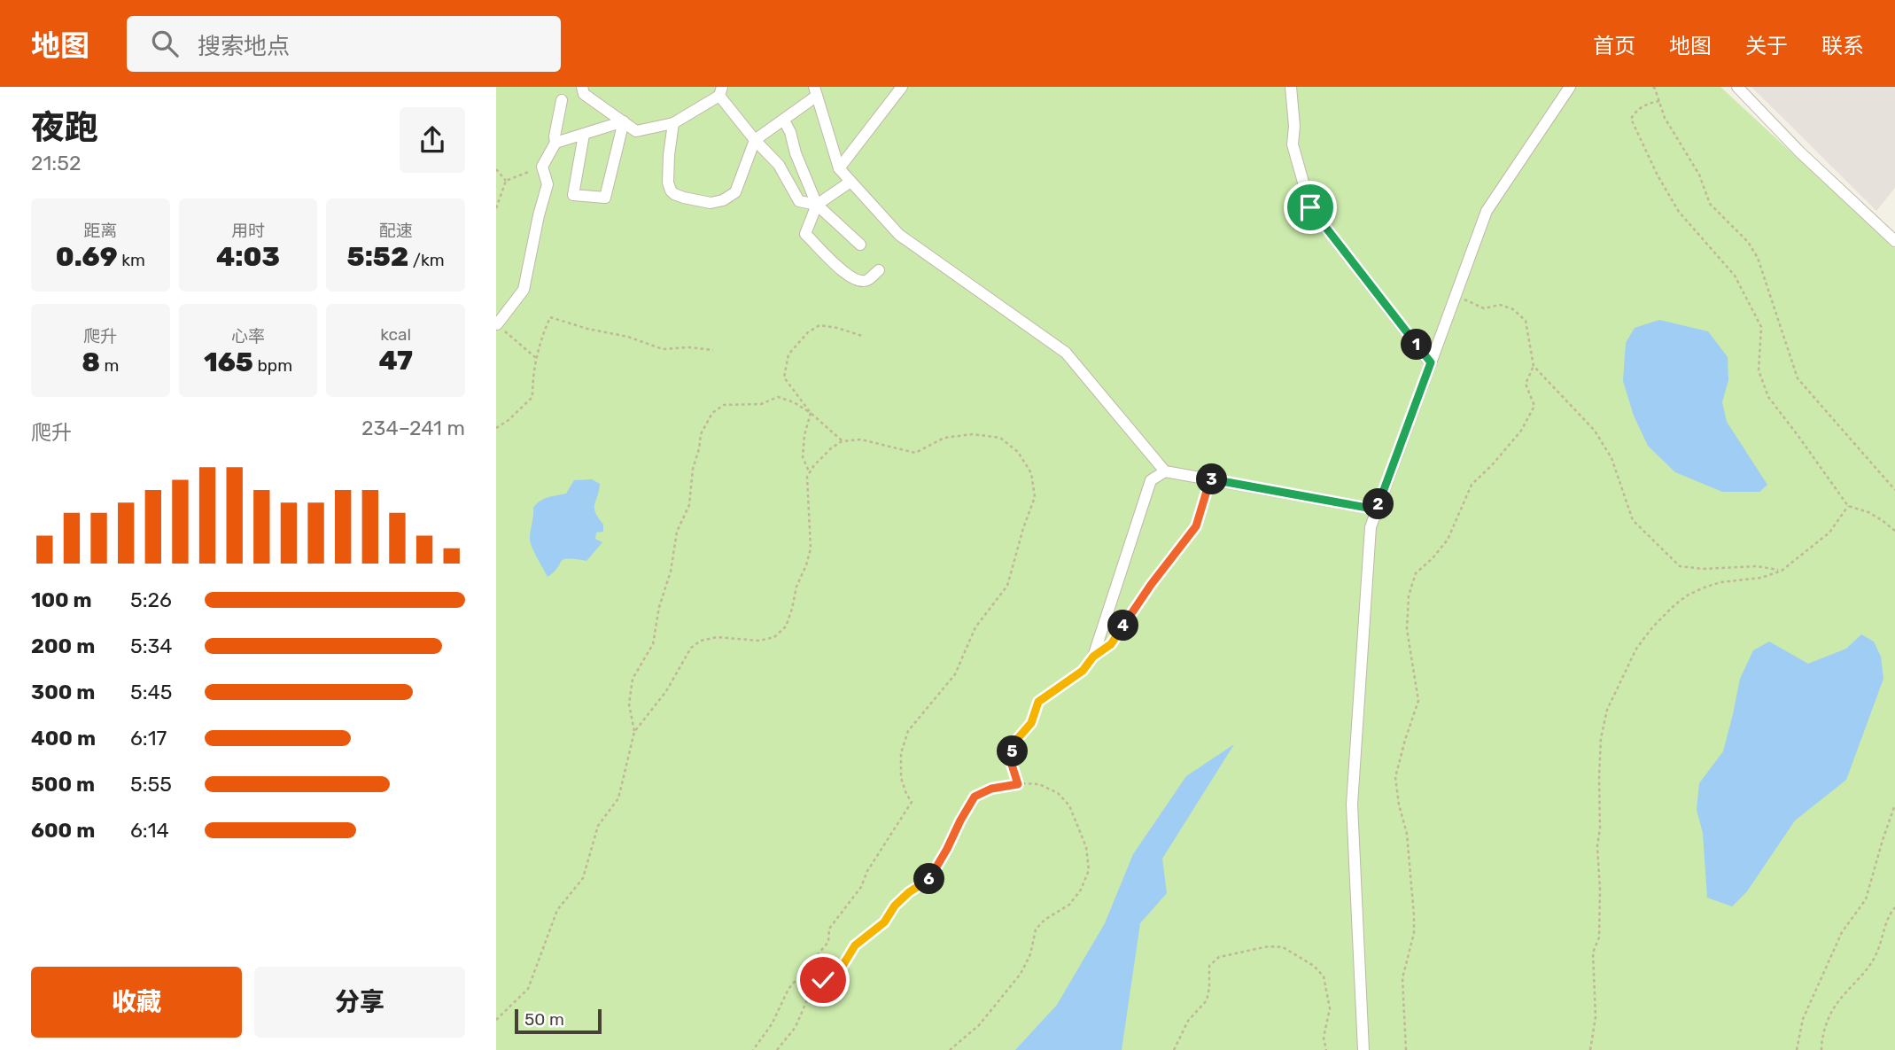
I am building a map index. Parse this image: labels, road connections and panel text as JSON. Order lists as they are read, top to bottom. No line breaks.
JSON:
{"scale_bar":"50 m","page":{"header":"地图","search":"搜索地点","nav":["首页","地图","关于","联系"],"heading":["夜跑","21:52"],"stats":[["距离","0.69 km"],["用时","4:03"],["配速","5:52 /km"],["爬升","8 m"],["心率","165 bpm"],["kcal","47"]],"pins":["1","3","2","4","5","6"],"chart":["爬升","234–241 m"],"list":[{"name":"100 m","note":"5:26"},{"name":"200 m","note":"5:34"},{"name":"300 m","note":"5:45"},{"name":"400 m","note":"6:17"},{"name":"500 m","note":"5:55"},{"name":"600 m","note":"6:14"}],"buttons":["收藏","分享"],"scale":"50 m"}}
